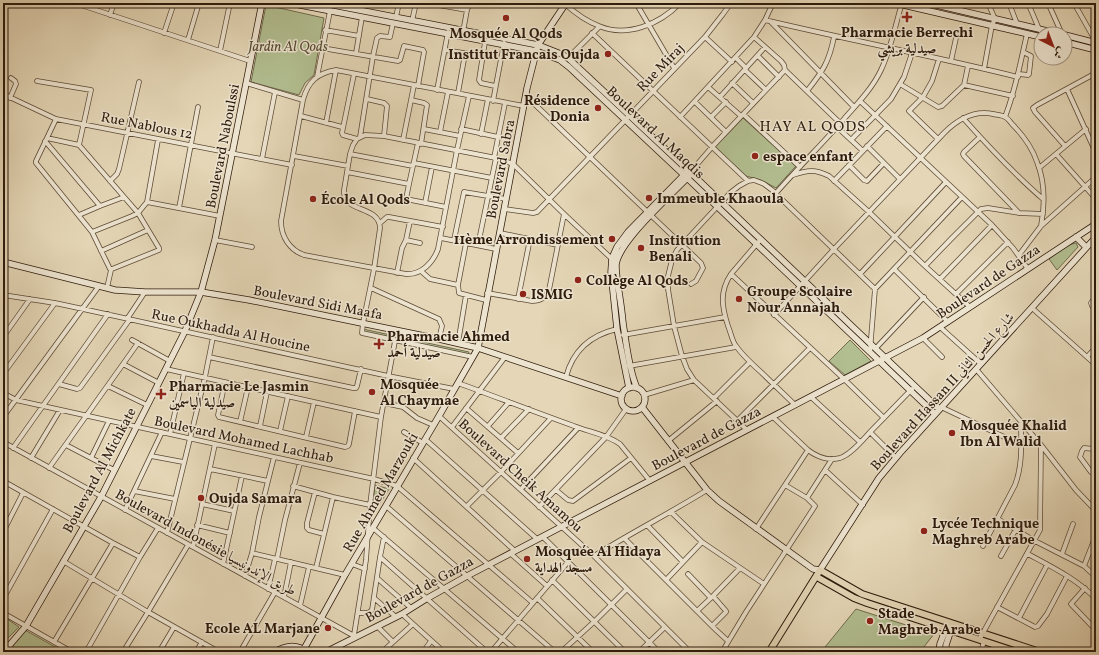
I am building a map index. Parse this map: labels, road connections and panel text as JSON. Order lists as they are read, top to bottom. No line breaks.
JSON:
{"streets":{"main road":["Boulevard Hassan II شارع الحسن الثاني"],"street":["Rue Miraj","Rue Nablous 12","Boulevard Al Maqdis","Boulevard Naboulssi","Boulevard Sabra","Boulevard de Gazza","Boulevard Sidi Maafa","Rue Oukhadda Al Houcine","Boulevard Mohamed Lachhab","Boulevard Al Michkate","Boulevard Cheik Amamou","Rue Ahmed Marzouki","Boulevard Indonésie طريق الإندونيسيا"]},"crossings":[["Rue Miraj","Boulevard Al Maqdis"],["Rue Miraj","Boulevard Sabra"],["Rue Nablous 12","Boulevard Naboulssi"],["Boulevard Al Maqdis","Boulevard Sabra"],["Boulevard Al Maqdis","Boulevard de Gazza"],["Boulevard Al Maqdis","Boulevard Hassan II شارع الحسن الثاني"],["Boulevard Naboulssi","Boulevard Sidi Maafa"],["Boulevard Naboulssi","Boulevard Al Michkate"],["Boulevard Sabra","Boulevard Sidi Maafa"],["Boulevard Sabra","Rue Ahmed Marzouki"],["Boulevard de Gazza","Boulevard Cheik Amamou"],["Boulevard de Gazza","Boulevard Indonésie طريق الإندونيسيا"],["Boulevard Sidi Maafa","Boulevard Al Michkate"],["Boulevard Sidi Maafa","Rue Ahmed Marzouki"],["Rue Oukhadda Al Houcine","Boulevard Al Michkate"],["Rue Oukhadda Al Houcine","Rue Ahmed Marzouki"],["Boulevard Mohamed Lachhab","Boulevard Al Michkate"],["Boulevard Mohamed Lachhab","Rue Ahmed Marzouki"],["Boulevard Al Michkate","Boulevard Indonésie طريق الإندونيسيا"],["Boulevard Cheik Amamou","Rue Ahmed Marzouki"],["Rue Ahmed Marzouki","Boulevard Indonésie طريق الإندونيسيا"]],"districts":["HAY AL QODS"],"parks":["Jardin Al Qods"],"places":{"health":["Pharmacie Berrechi صيدلية بريشي","Pharmacie Ahmed صيدلية أحمد","Pharmacie Le Jasmin صيدلية الياسمين"],"other":["Mosquée Al Qods","Institut Francais Oujda","Résidence Donia","espace enfant","Immeuble Khaoula","École Al Qods","11ème Arrondissement","Institution Benali","Collège Al Qods","ISMIG","Groupe Scolaire Nour Annajah","Mosquée Al Chaymae","Mosquée Khalid Ibn Al Walid","Oujda Samara","Lycée Technique Maghreb Arabe","Mosquée Al Hidaya مسجد الهداية","Stade Maghreb Arabe","Ecole AL Marjane"]},"north":"bottom right"}
